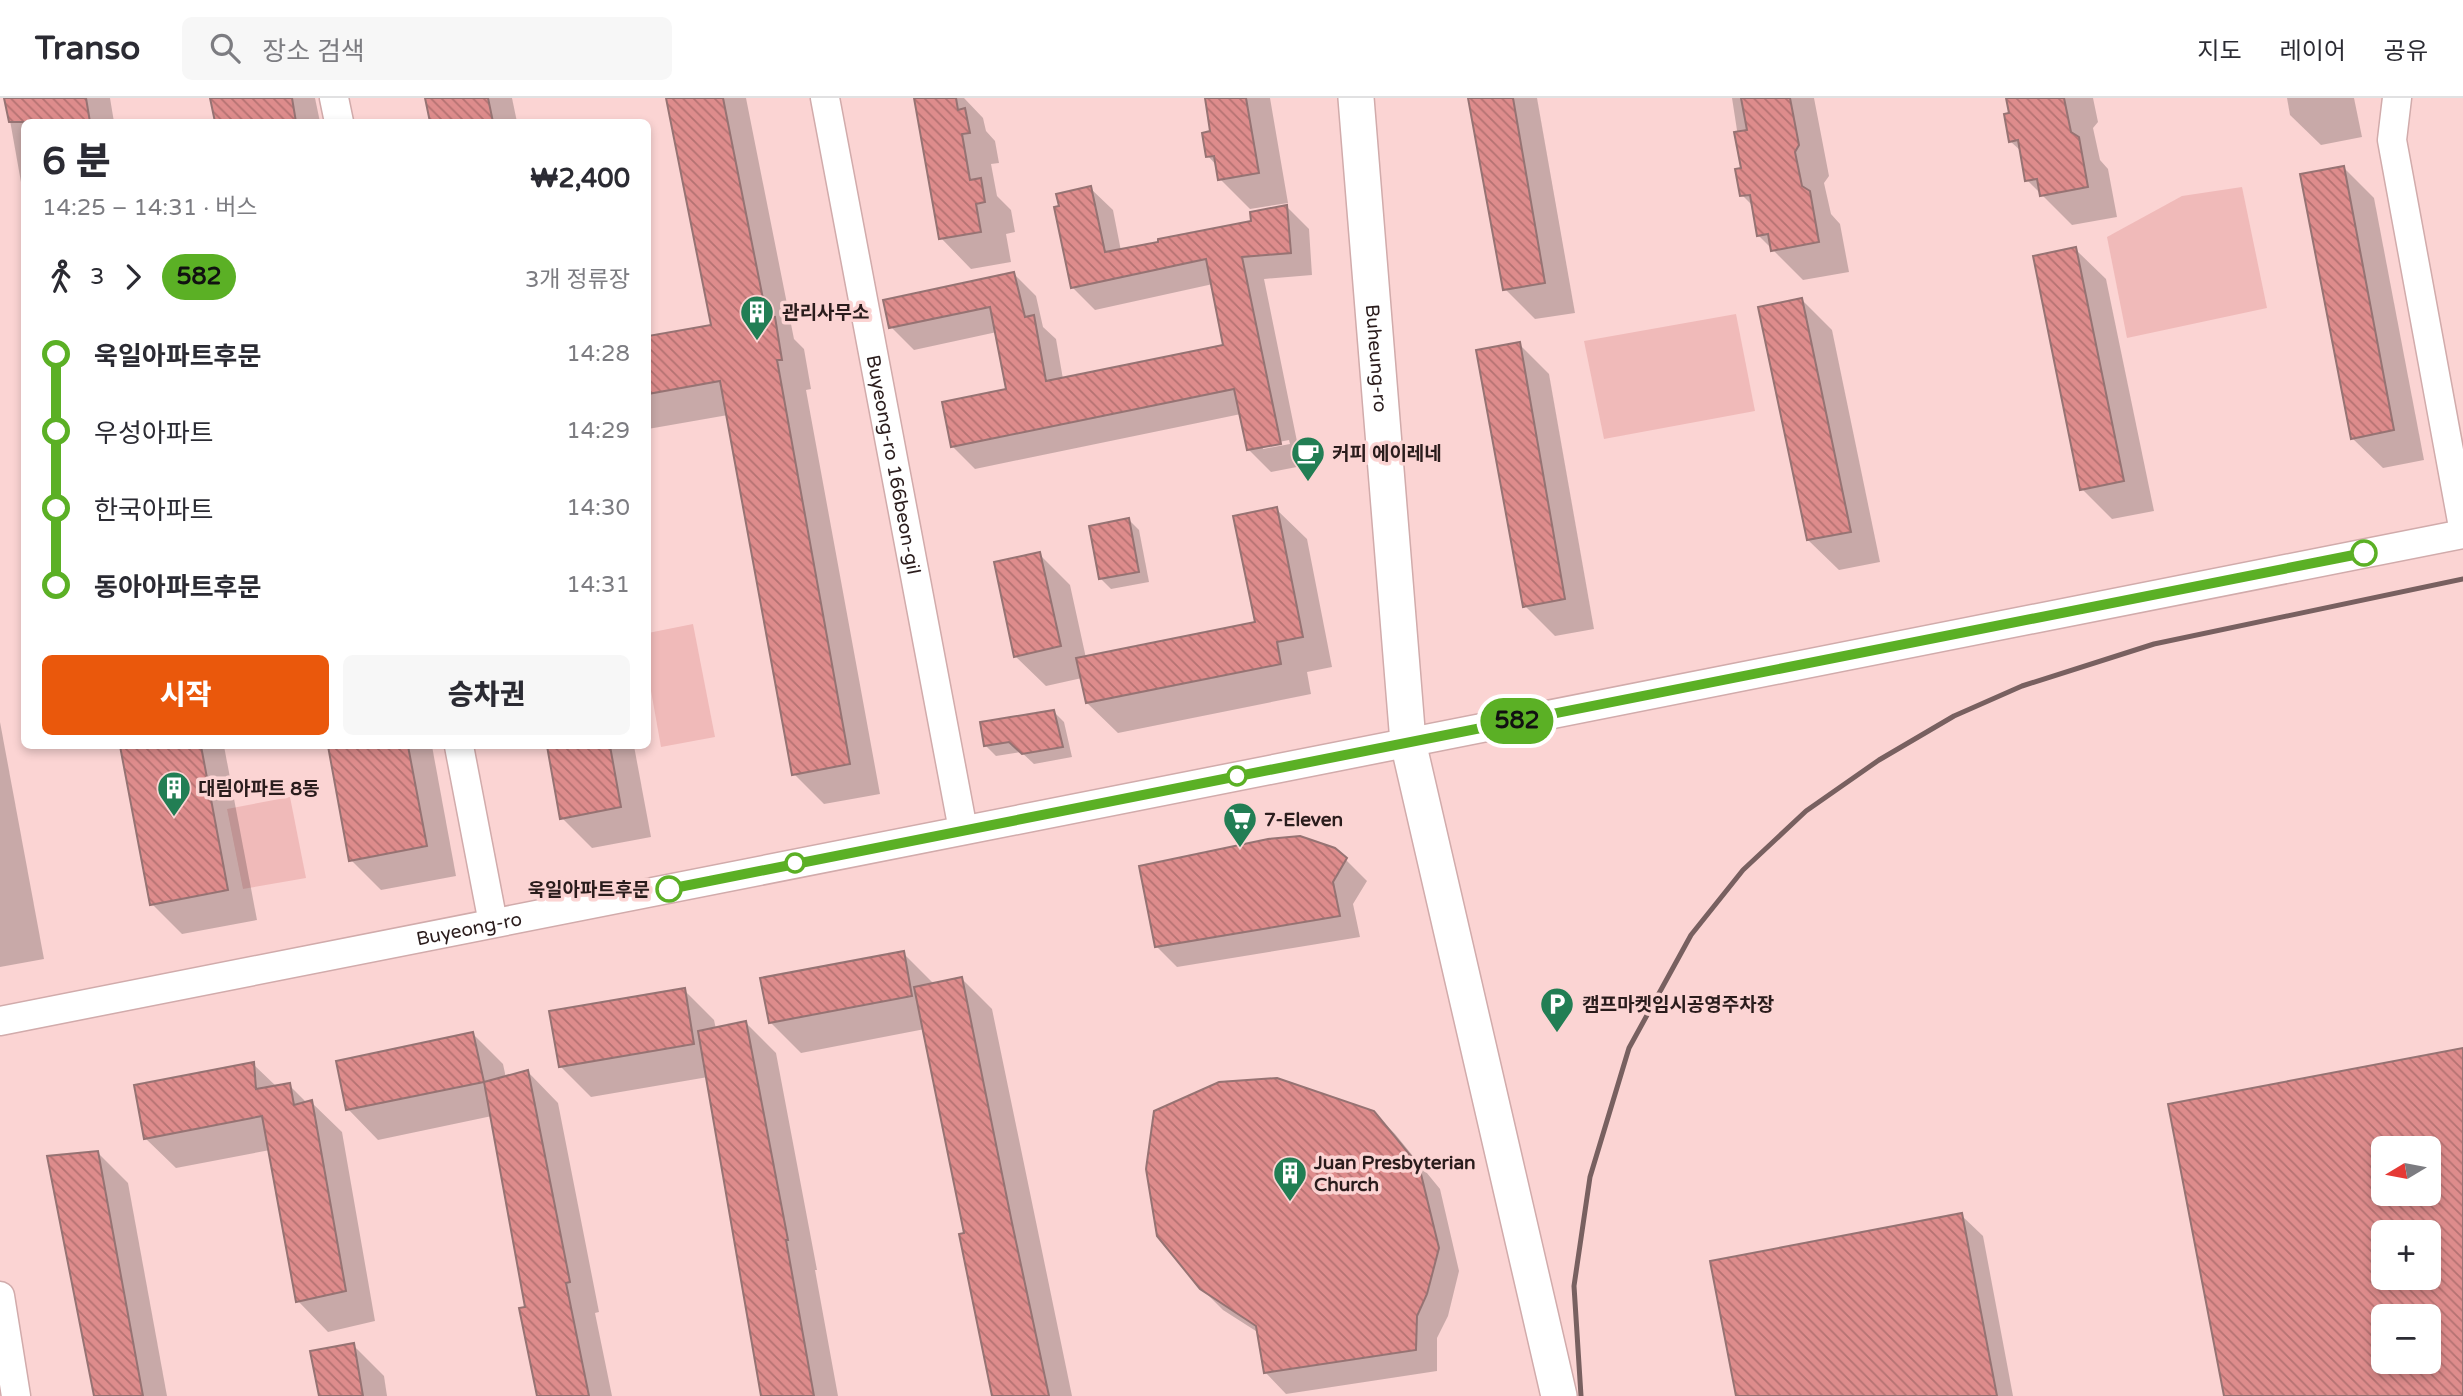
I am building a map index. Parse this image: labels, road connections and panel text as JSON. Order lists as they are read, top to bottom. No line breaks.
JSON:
{"streets":{"main road":["Buheung-ro"],"street":["Buyeong-ro 166beon-gil","Buyeong-ro"]},"crossings":[["Buheung-ro","Buyeong-ro"],["Buyeong-ro 166beon-gil","Buyeong-ro"]],"places":{"building":["관리사무소","대림아파트 8동","Juan Presbyterian Church"],"cafe":["커피 에이레네"],"supermarket":["7-Eleven"],"other":["욱일아파트후문"],"parking":["캠프마켓임시공영주차장"]},"lines":["bus line 582"],"north":"left","page":{"header":"Transo","search":"장소 검색","nav":["지도","레이어","공유"],"on_map":"582","heading":["6 분","14:25 – 14:31 · 버스","₩2,400"],"legs":["3","582","3개 정류장"],"list":[{"name":"욱일아파트후문","value":"14:28"},{"name":"우성아파트","value":"14:29"},{"name":"한국아파트","value":"14:30"},{"name":"동아아파트후문","value":"14:31"}],"buttons":["시작","승차권"],"map_buttons":["+","−"]}}
